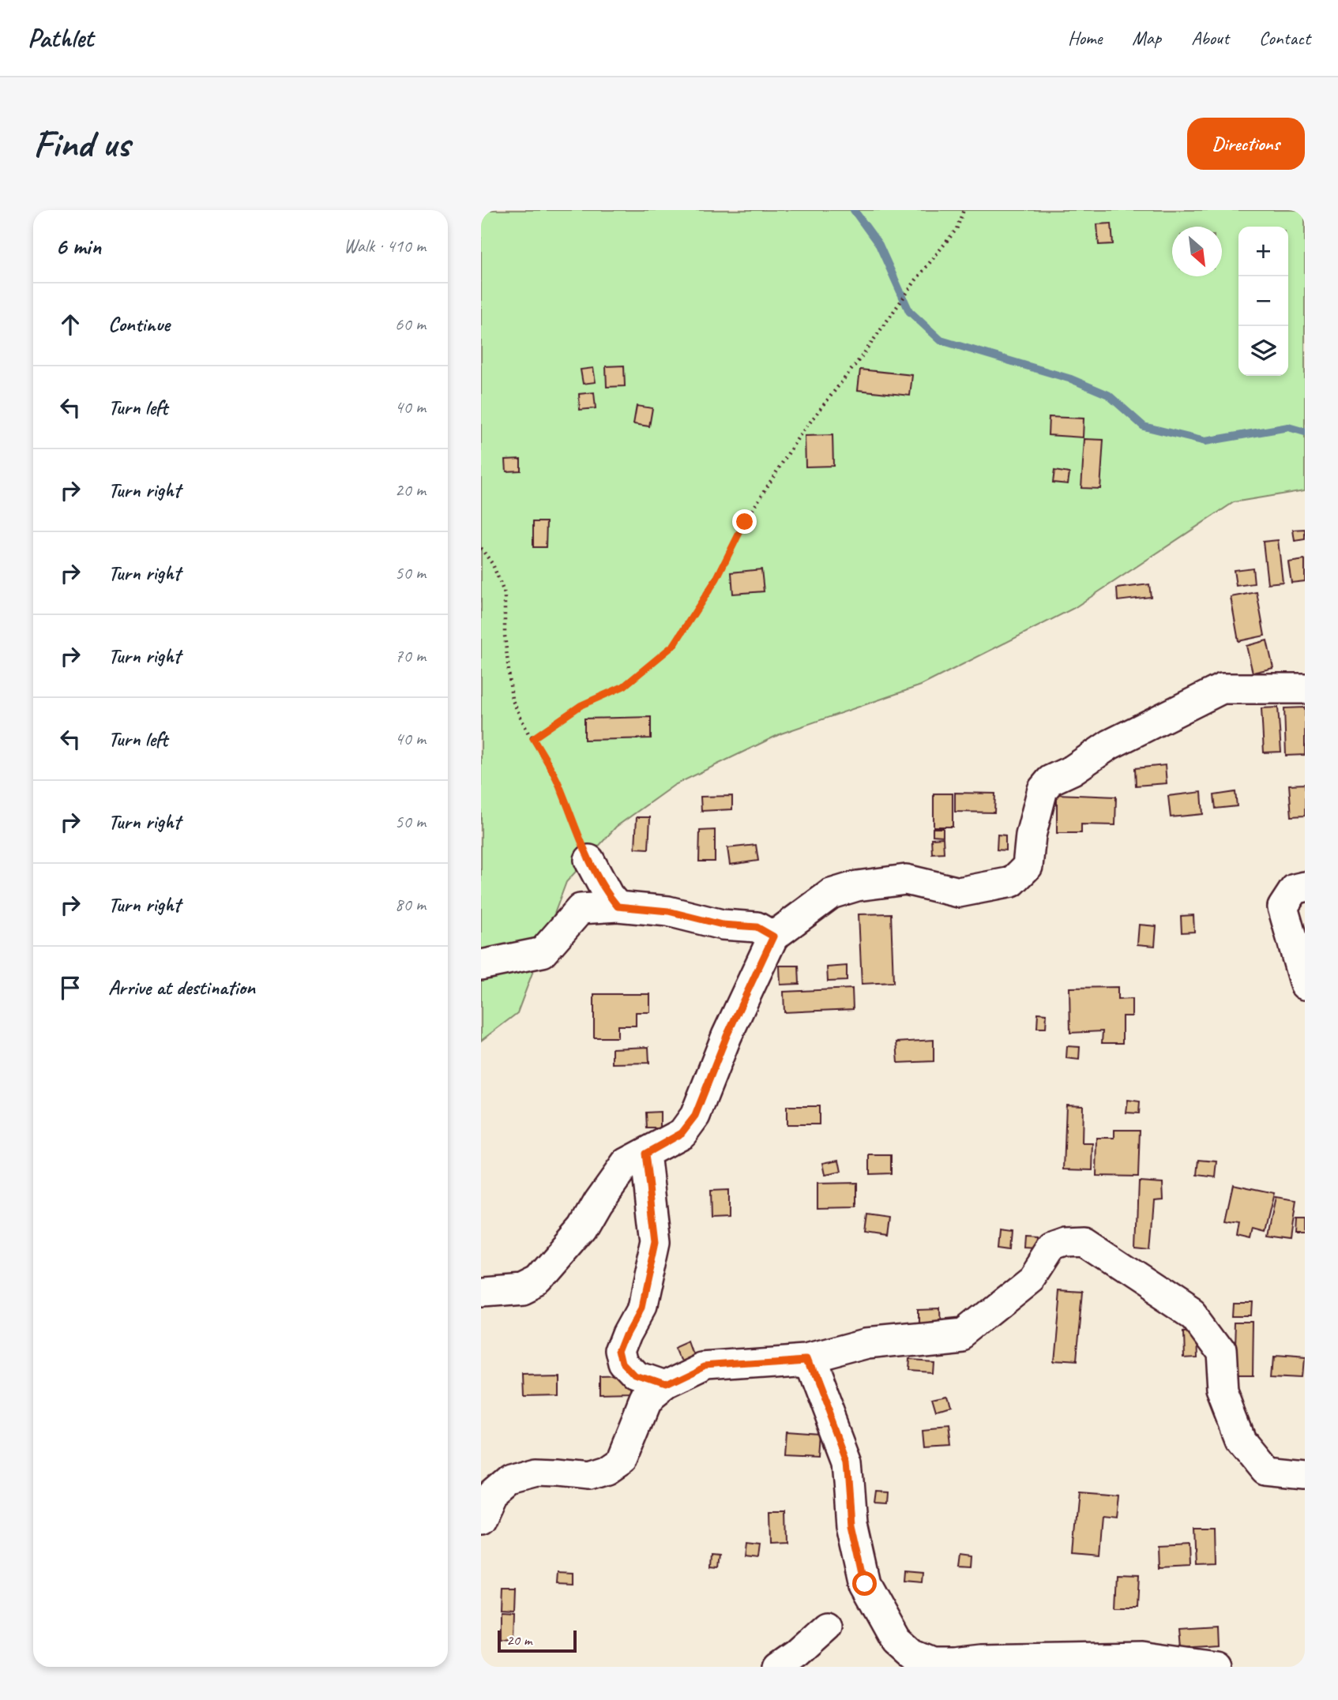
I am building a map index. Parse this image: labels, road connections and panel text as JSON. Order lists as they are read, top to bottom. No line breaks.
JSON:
{"scale_bar":"20 m","north":"bottom right","page":{"header":"Pathlet","nav":["Home","Map","About","Contact"],"buttons":"Directions","title":"Find us","heading":["6 min","Walk · 410 m"],"map_buttons":["+","−"],"list":[["Continue","60 m"],["Turn left","40 m"],["Turn right","20 m"],["Turn right","50 m"],["Turn right","70 m"],["Turn left","40 m"],["Turn right","50 m"],["Turn right","80 m"],"Arrive at destination"],"scale":"20 m"}}
